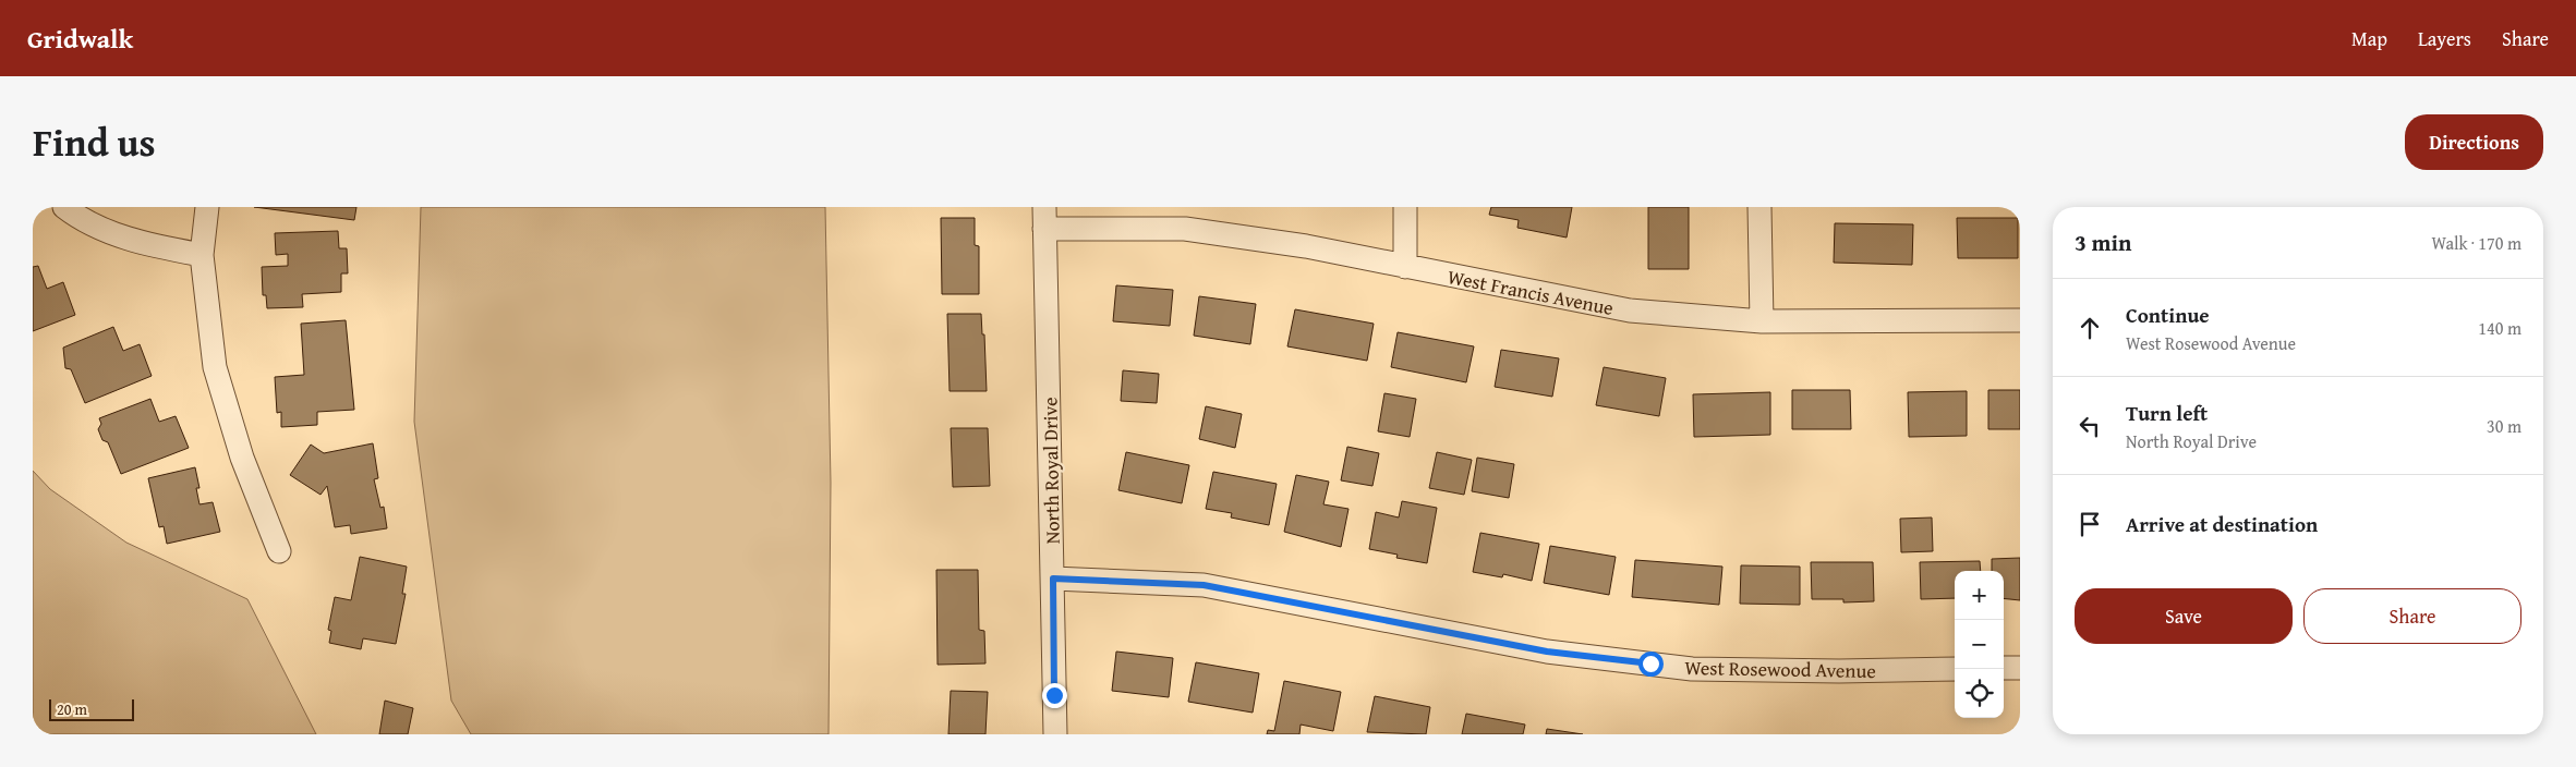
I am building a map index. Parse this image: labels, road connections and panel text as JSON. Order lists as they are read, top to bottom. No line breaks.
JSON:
{"streets":{"street":["West Francis Avenue","North Royal Drive","West Rosewood Avenue"]},"crossings":[["West Francis Avenue","North Royal Drive"],["North Royal Drive","West Rosewood Avenue"]],"scale_bar":"20 m","page":{"header":"Gridwalk","nav":["Map","Layers","Share"],"title":"Find us","buttons":["Directions",["Save","Share"]],"heading":["3 min","Walk · 170 m"],"list":[["Continue","West Rosewood Avenue","140 m"],["Turn left","North Royal Drive","30 m"],"Arrive at destination"],"map_buttons":["+","−"],"scale":"20 m"}}
